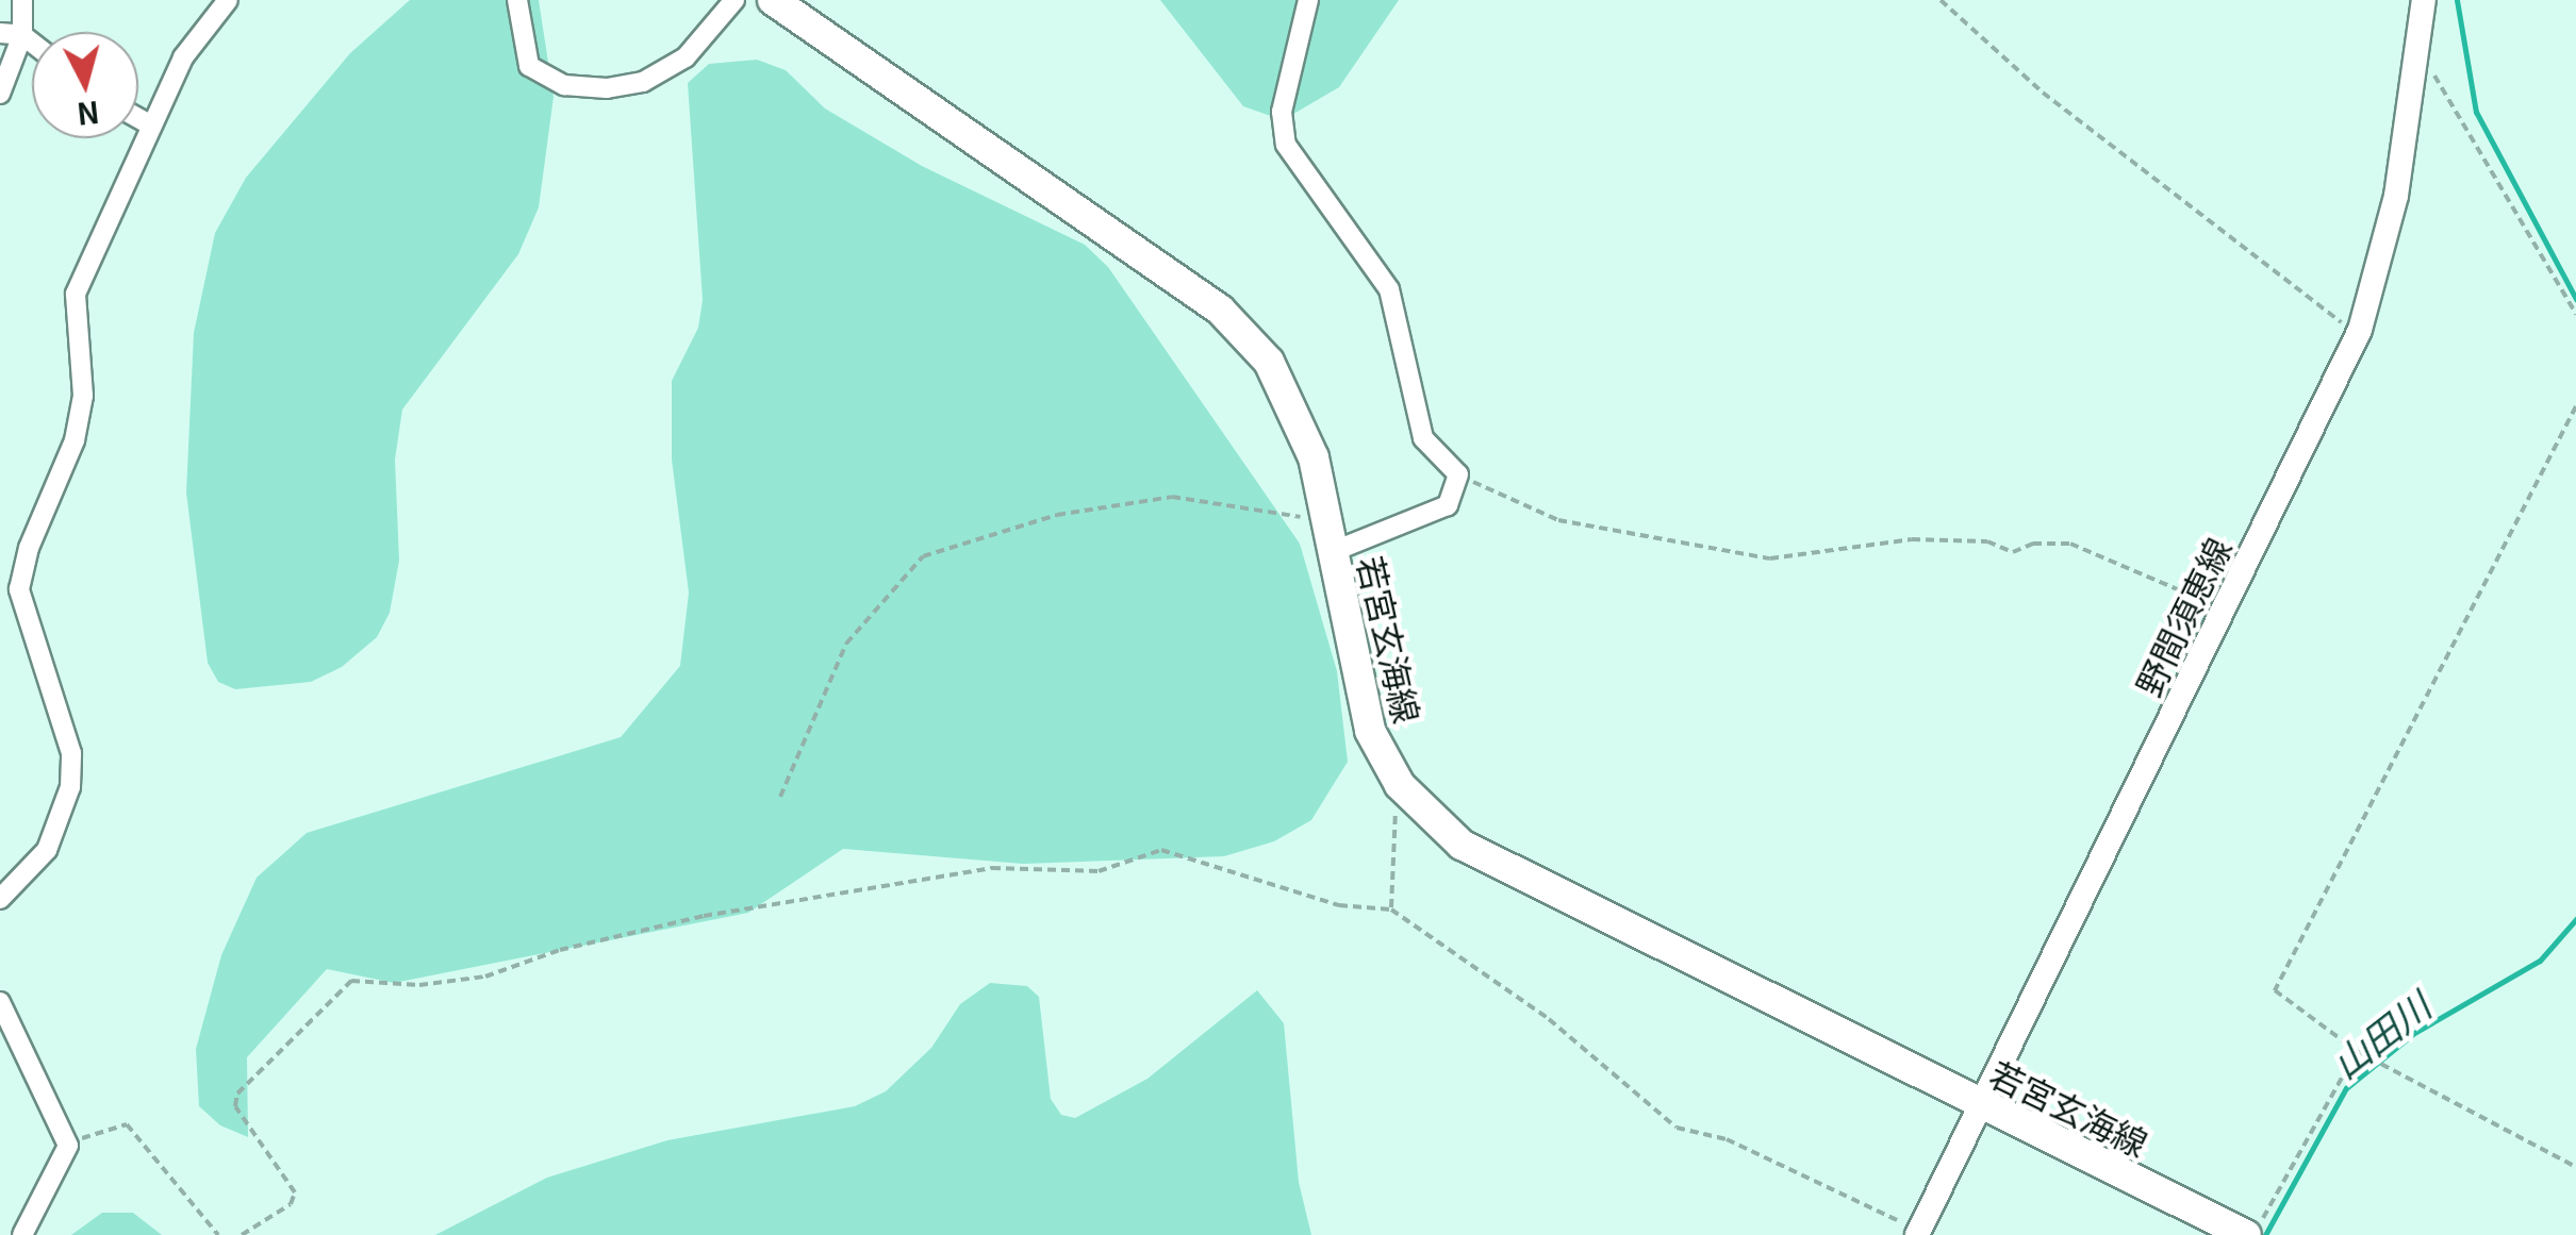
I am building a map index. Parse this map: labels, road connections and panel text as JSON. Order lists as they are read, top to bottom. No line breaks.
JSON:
{"streets":{"main road":["野間須恵線","若宮玄海線"]},"crossings":[["野間須恵線","若宮玄海線"]],"water":["山田川"],"north":"bottom"}
